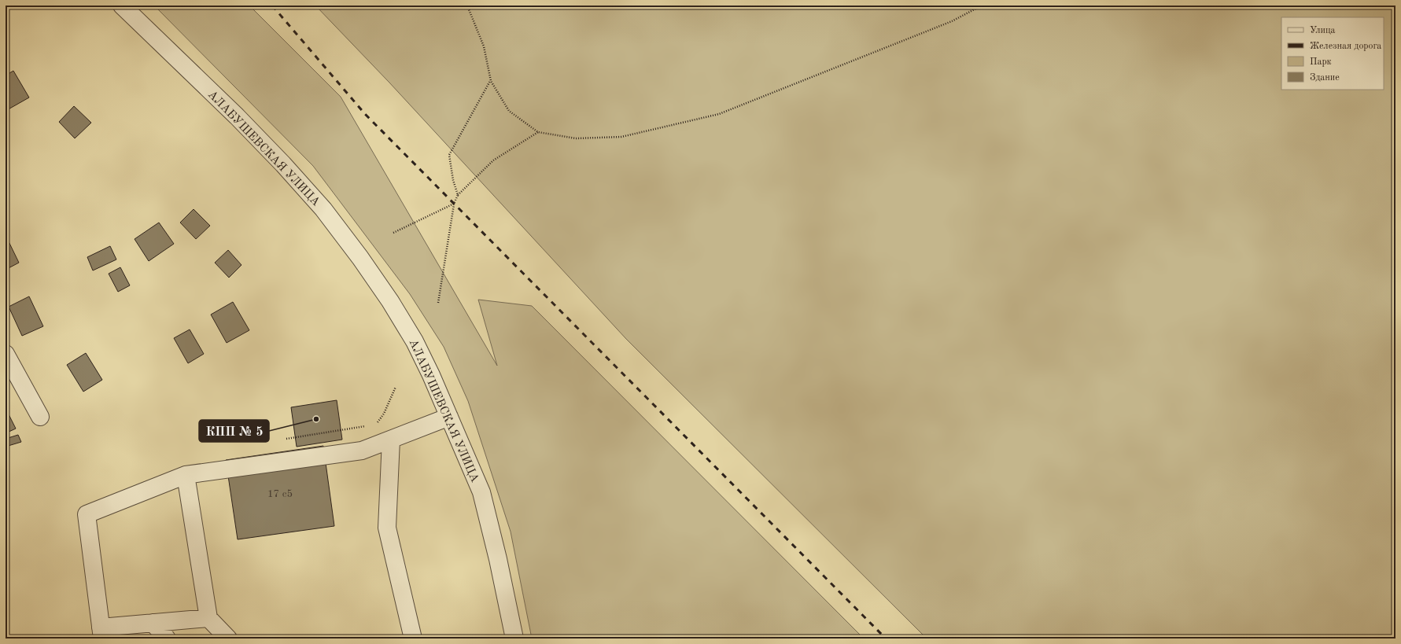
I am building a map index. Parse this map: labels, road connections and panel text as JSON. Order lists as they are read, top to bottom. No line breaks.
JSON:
{"streets":{"street":["АЛАБУШЕВСКАЯ УЛИЦА"]},"places":["КПП № 5"],"house_numbers":["17 с5"],"legend":["Улица","Железная дорога","Парк","Здание"]}
